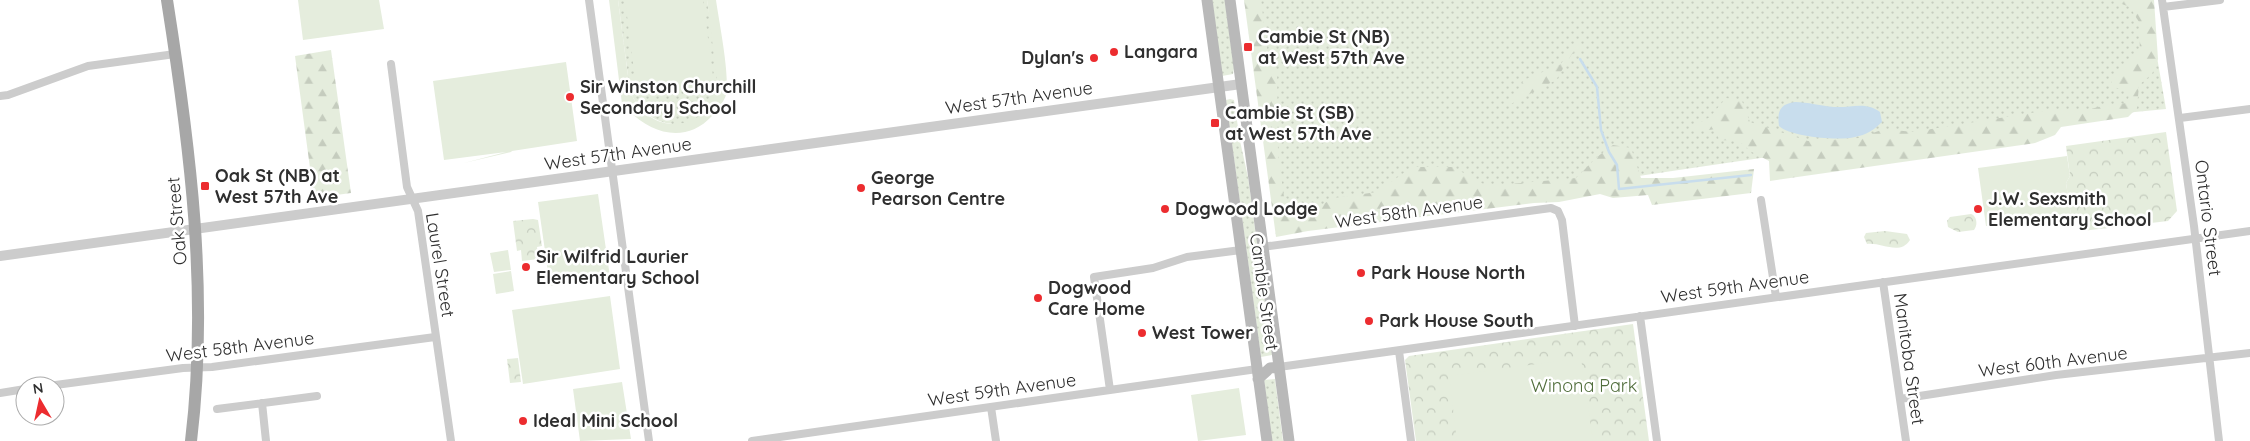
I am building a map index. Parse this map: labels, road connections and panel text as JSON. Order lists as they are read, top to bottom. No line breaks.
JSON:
{"streets":{"main road":["Oak Street","Cambie Street"],"street":["West 57th Avenue","West 58th Avenue","Ontario Street","Laurel Street","West 59th Avenue","Manitoba Street","West 60th Avenue"]},"crossings":[["West 57th Avenue","Oak Street"],["West 57th Avenue","Laurel Street"],["West 57th Avenue","Cambie Street"],["West 58th Avenue","Oak Street"],["West 58th Avenue","Laurel Street"],["West 58th Avenue","West 59th Avenue"],["West 58th Avenue","Cambie Street"],["Ontario Street","West 59th Avenue"],["Ontario Street","West 60th Avenue"],["West 59th Avenue","Cambie Street"],["West 59th Avenue","Manitoba Street"],["Manitoba Street","West 60th Avenue"]],"parks":["Winona Park"],"places":{"transit":["Cambie St (NB) at West 57th Ave","Cambie St (SB) at West 57th Ave","Oak St (NB) at West 57th Ave"],"other":["Langara","Dylan's","Sir Winston Churchill Secondary School","George Pearson Centre","Dogwood Lodge","J.W. Sexsmith Elementary School","Sir Wilfrid Laurier Elementary School","Park House North","Dogwood Care Home","Park House South","West Tower","Ideal Mini School"]},"north":"top"}
